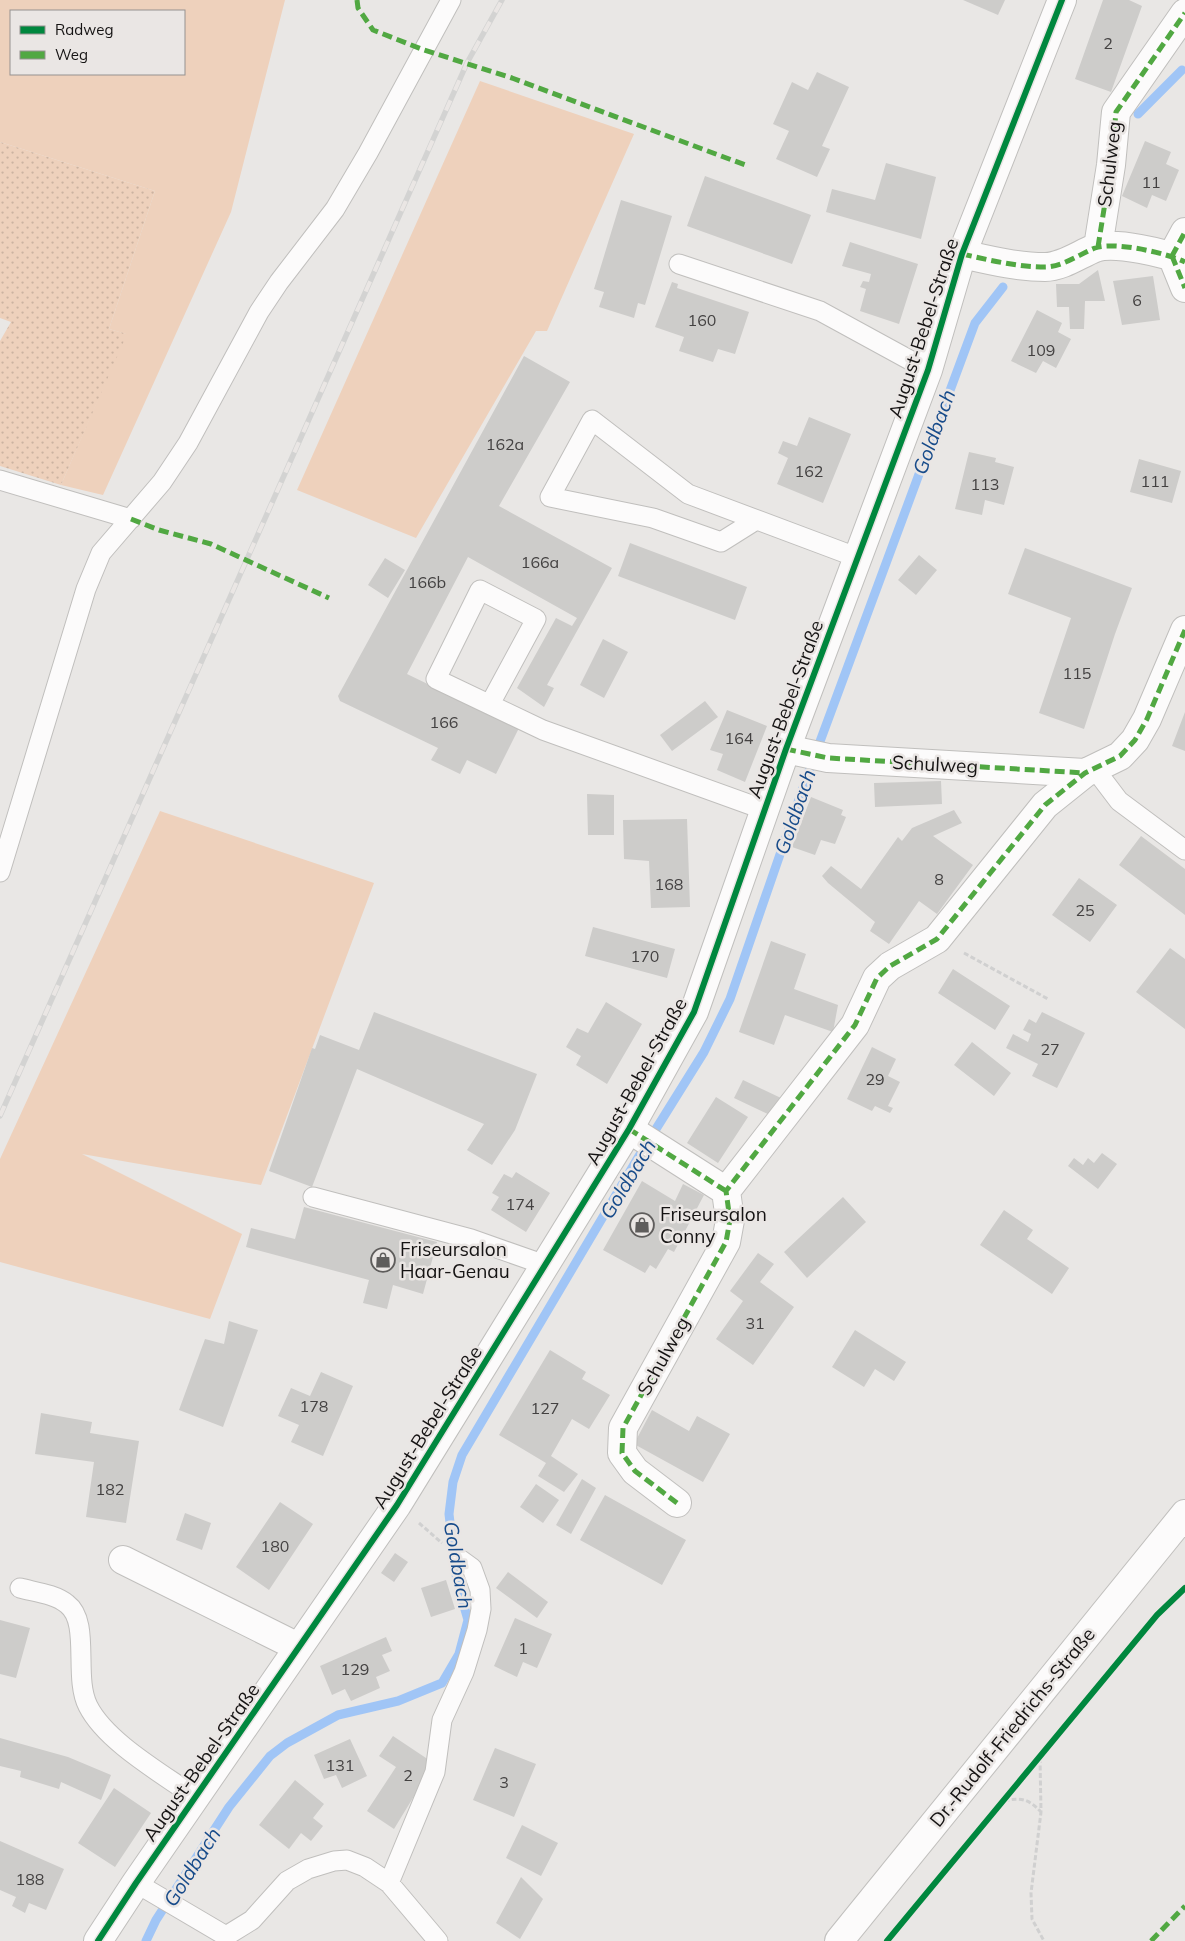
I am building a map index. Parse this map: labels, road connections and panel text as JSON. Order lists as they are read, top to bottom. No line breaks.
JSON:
{"streets":{"street":["Schulweg","August-Bebel-Straße","Dr.-Rudolf-Friedrichs-Straße"]},"crossings":[["Schulweg","August-Bebel-Straße"]],"water":["Goldbach"],"places":{"shop":["Friseursalon Conny","Friseursalon Haar-Genau"]},"house_numbers":["2","11","6","160","109","162a","162","111","113","166a","166b","115","166","164","8","168","25","170","27","29","174","31","178","127","182","180","1","129","131","2","3","188"],"legend":["Radweg","Weg"]}
